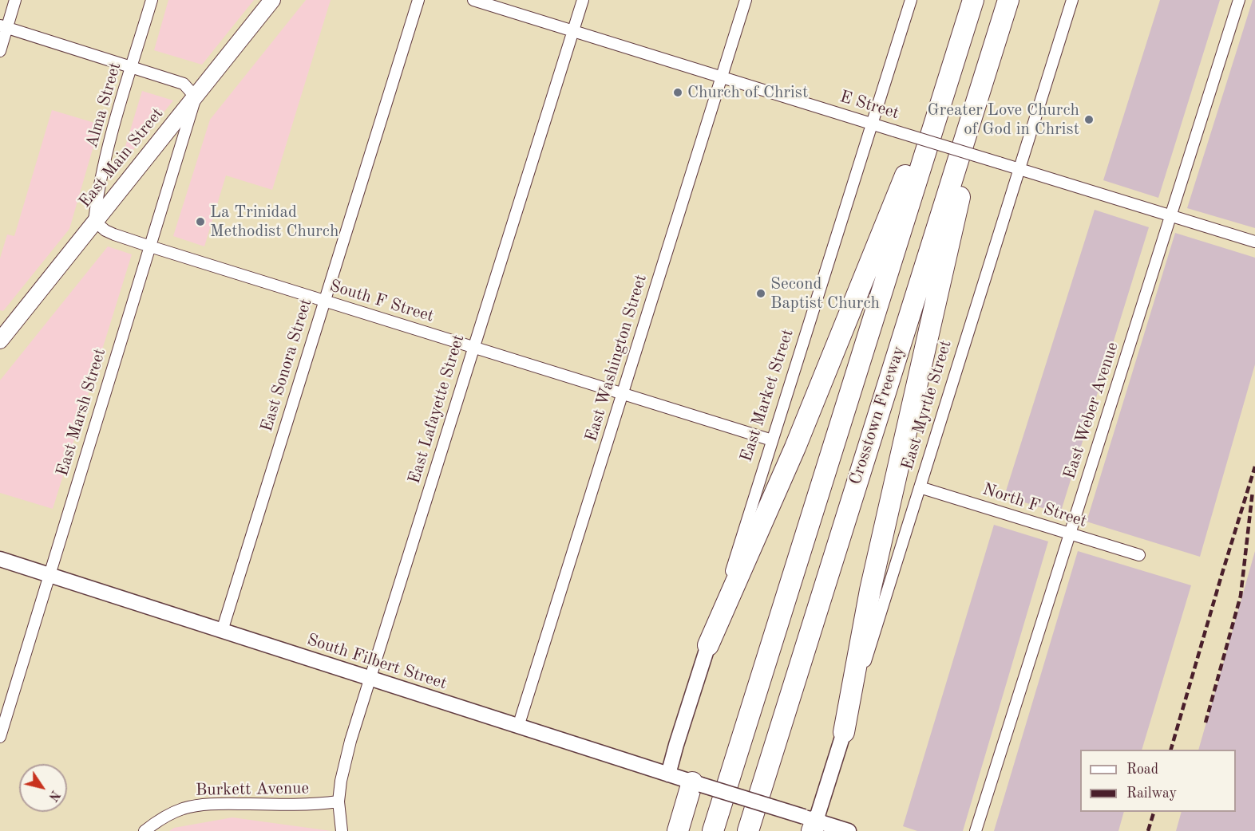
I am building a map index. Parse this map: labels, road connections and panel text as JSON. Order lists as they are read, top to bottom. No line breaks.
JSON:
{"streets":{"highway":["Crosstown Freeway"],"main road":["East Main Street"],"street":["Alma Street","E Street","South F Street","East Washington Street","East Sonora Street","East Market Street","East Myrtle Street","East Lafayette Street","East Weber Avenue","East Marsh Street","North F Street","South Filbert Street","Burkett Avenue"]},"crossings":[["Alma Street","East Main Street"],["Alma Street","South F Street"],["E Street","East Washington Street"],["E Street","East Market Street"],["E Street","East Myrtle Street"],["E Street","East Lafayette Street"],["E Street","East Weber Avenue"],["East Main Street","South F Street"],["East Main Street","East Marsh Street"],["South F Street","East Washington Street"],["South F Street","East Sonora Street"],["South F Street","East Market Street"],["South F Street","East Lafayette Street"],["South F Street","East Marsh Street"],["East Washington Street","South Filbert Street"],["East Sonora Street","South Filbert Street"],["East Market Street","South Filbert Street"],["East Myrtle Street","North F Street"],["East Myrtle Street","South Filbert Street"],["East Lafayette Street","South Filbert Street"],["East Lafayette Street","Burkett Avenue"],["East Weber Avenue","North F Street"],["East Marsh Street","South Filbert Street"]],"places":["Church of Christ","Greater Love Church of God in Christ","La Trinidad Methodist Church","Second Baptist Church"],"legend":["Road","Railway"],"north":"bottom right"}
